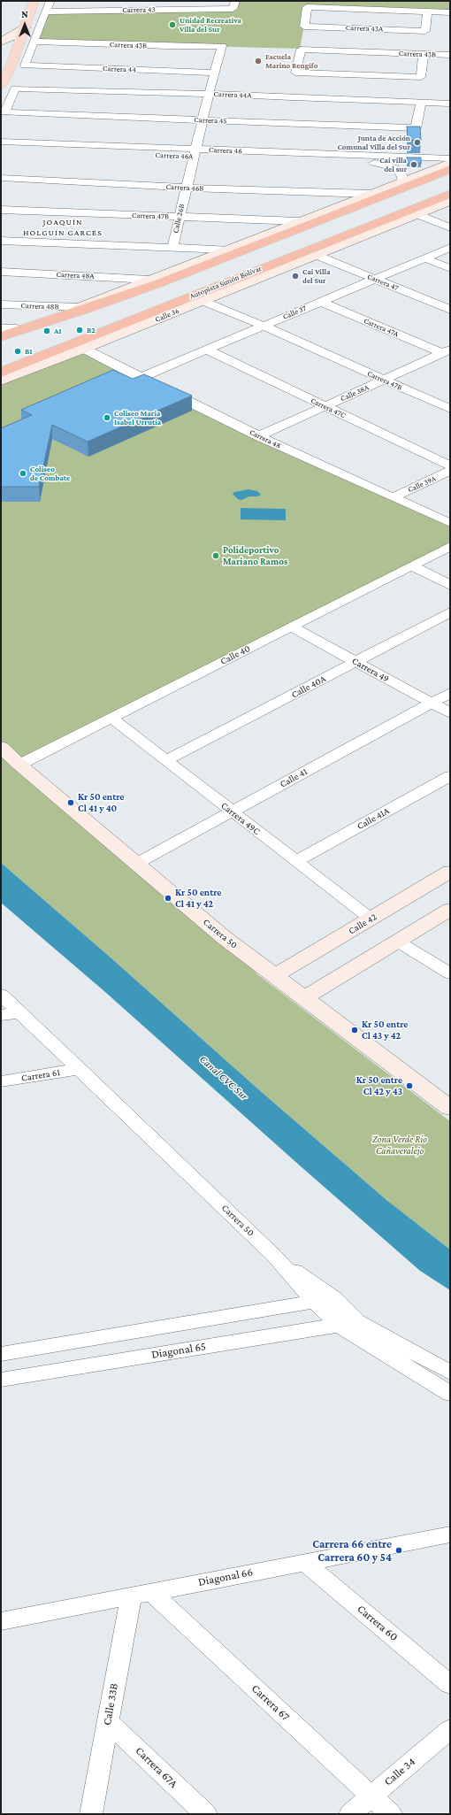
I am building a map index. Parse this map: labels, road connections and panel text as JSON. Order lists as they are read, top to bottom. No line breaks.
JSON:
{"streets":{"highway":["Autopista Simón Bolívar"],"street":["Carrera 43","Carrera 43A","Carrera 43B","Carrera 44","Carrera 44A","Carrera 45","Carrera 46","Carrera 46A","Carrera 46B","Carrera 47B","Calle 26B","Carrera 48A","Carrera 47","Carrera 48B","Calle 37","Calle 36","Carrera 47A","Calle 38A","Carrera 47C","Carrera 48","Calle 39A","Calle 40","Carrera 49","Calle 40A","Calle 41","Carrera 49C","Calle 41A","Calle 42","Carrera 50","Carrera 61","Diagonal 65","Diagonal 66","Carrera 60","Carrera 67","Calle 33B","Carrera 67A","Calle 34"]},"crossings":[["Carrera 43B","Carrera 44"],["Carrera 43B","Calle 26B"],["Carrera 44","Calle 26B"],["Carrera 44A","Carrera 45"],["Carrera 44A","Calle 26B"],["Carrera 45","Calle 26B"],["Carrera 46","Carrera 46A"],["Carrera 46","Calle 26B"],["Carrera 46A","Calle 26B"],["Carrera 46B","Calle 26B"],["Carrera 47B","Calle 26B"],["Carrera 47B","Calle 37"],["Carrera 47B","Calle 36"],["Carrera 47B","Calle 38A"],["Autopista Simón Bolívar","Calle 36"],["Carrera 47","Calle 37"],["Carrera 47","Calle 36"],["Calle 37","Carrera 47A"],["Calle 37","Carrera 47C"],["Calle 37","Carrera 48"],["Calle 36","Carrera 48"],["Carrera 47A","Calle 38A"],["Calle 38A","Carrera 47C"],["Calle 38A","Carrera 48"],["Carrera 48","Calle 39A"],["Calle 40","Carrera 49"],["Calle 40","Carrera 49C"],["Calle 40","Carrera 50"],["Carrera 49","Calle 40A"],["Carrera 49","Calle 41"],["Calle 40A","Carrera 49C"],["Calle 41","Carrera 49C"],["Calle 41","Carrera 50"],["Carrera 49C","Calle 41A"],["Carrera 49C","Calle 42"],["Calle 42","Carrera 50"],["Carrera 50","Carrera 61"],["Carrera 50","Diagonal 65"],["Diagonal 66","Carrera 60"],["Diagonal 66","Carrera 67"],["Diagonal 66","Calle 33B"],["Carrera 67","Calle 33B"],["Carrera 67","Calle 34"],["Calle 33B","Carrera 67A"]],"districts":["JOAQUÍN HOLGUÍN GARCÉS"],"water":["Canal CVC Sur"],"parks":["Zona Verde Rio Cañaveralejo"],"places":["Unidad Recreativa Villa del Sur","Escuela Marino Rengifo","Junta de Acción Comunal Villa del Sur","Cai villa del sur","Cai Villa del Sur","B2","A1","B1","Coliseo Maria Isabel Urrutia","Coliseo de Combate","Polideportivo Mariano Ramos","Kr 50 entre Cl 41 y 40","Kr 50 entre Cl 41 y 42","Kr 50 entre Cl 43 y 42","Kr 50 entre Cl 42 y 43","Carrera 66 entre Carrera 60 y 54"],"north":"top"}
